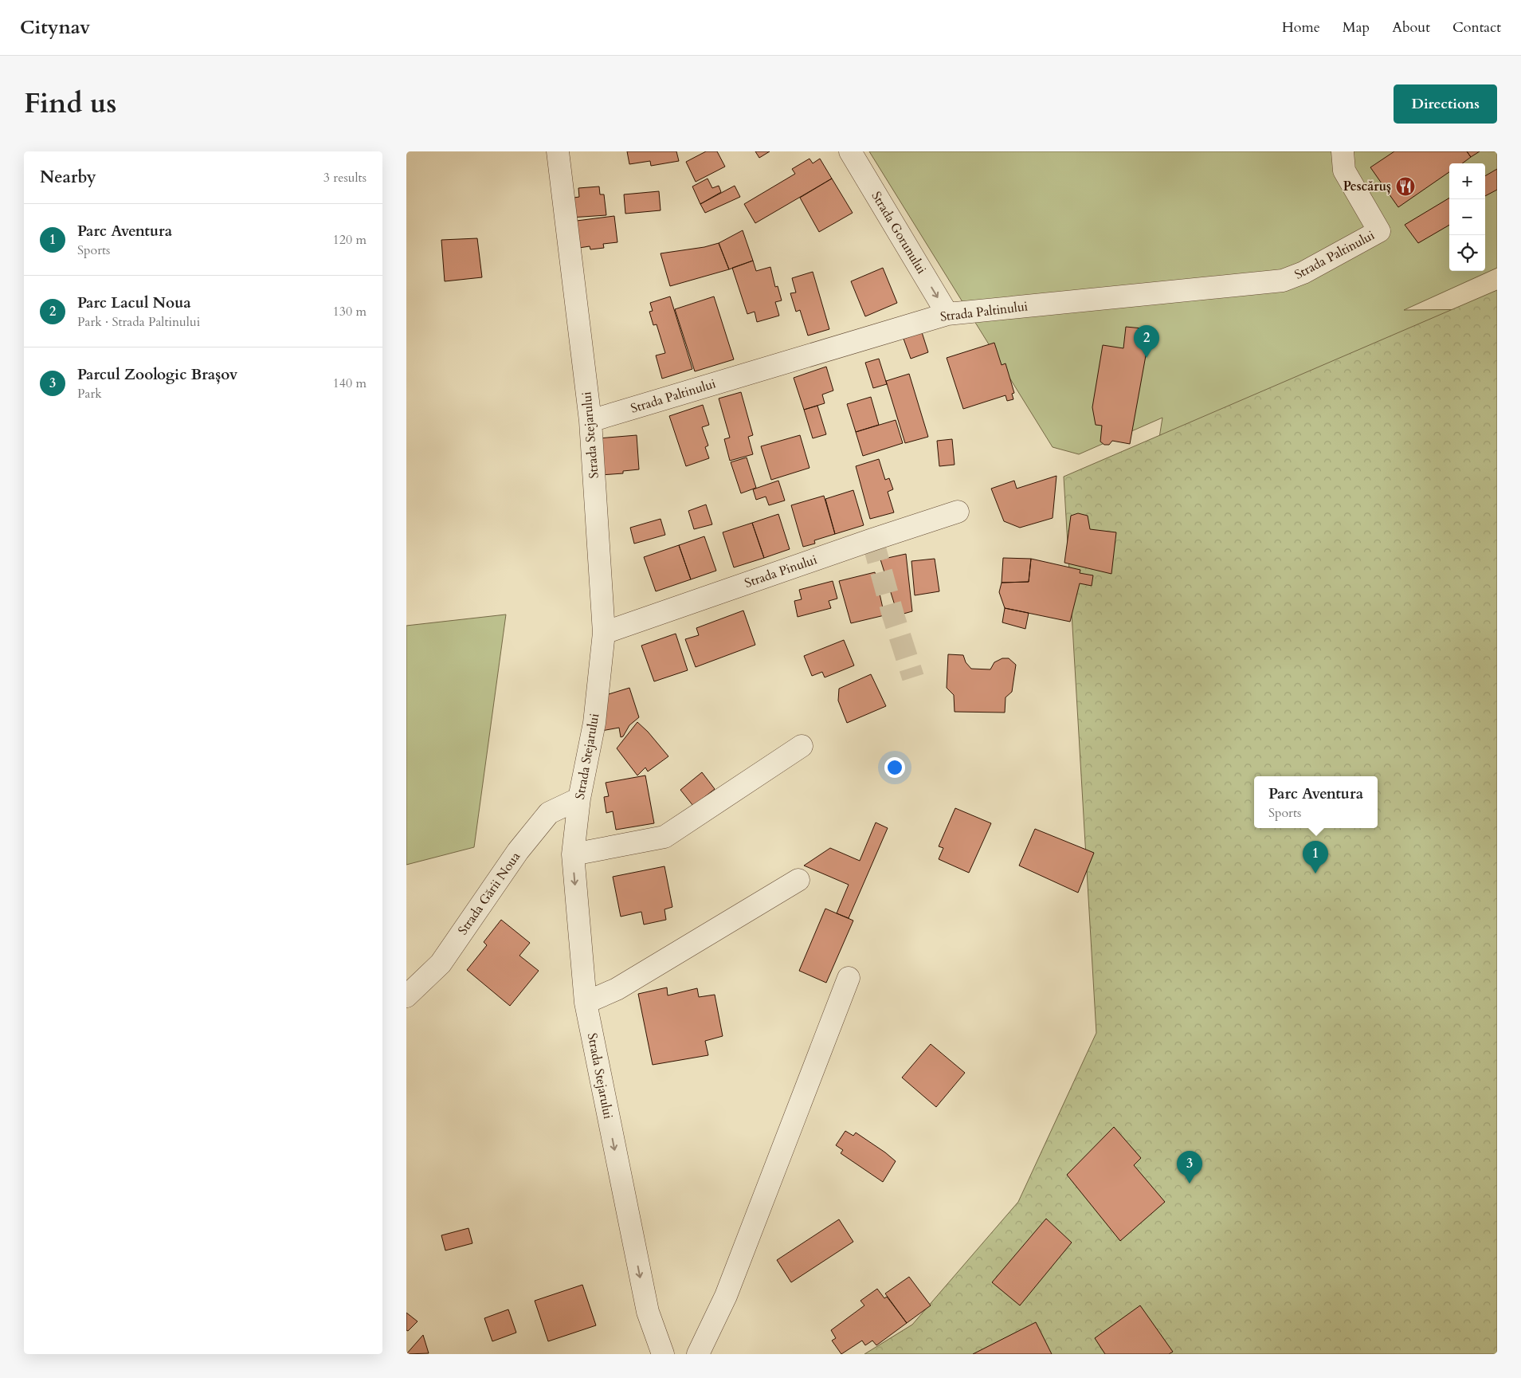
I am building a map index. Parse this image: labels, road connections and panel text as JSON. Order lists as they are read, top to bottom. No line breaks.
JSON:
{"streets":{"street":["Strada Gorunului","Strada Paltinului","Strada Stejarului","Strada Pinului","Strada Gării Noua"]},"crossings":[["Strada Gorunului","Strada Paltinului"],["Strada Paltinului","Strada Stejarului"],["Strada Stejarului","Strada Pinului"],["Strada Stejarului","Strada Gării Noua"]],"one_way":["Strada Gorunului","Strada Stejarului"],"places":{"restaurant":["Pescăruș"]},"page":{"header":"Citynav","nav":["Home","Map","About","Contact"],"title":"Find us","buttons":"Directions","heading":["Nearby","3 results"],"map_buttons":["+","−"],"list":[{"mark":"1","name":"Parc Aventura","note":"Sports","value":"120 m"},{"mark":"2","name":"Parc Lacul Noua","note":"Park · Strada Paltinului","value":"130 m"},{"mark":"3","name":"Parcul Zoologic Brașov","note":"Park","value":"140 m"}],"pins":["2","1","3"],"popup":["Parc Aventura","Sports"]}}
